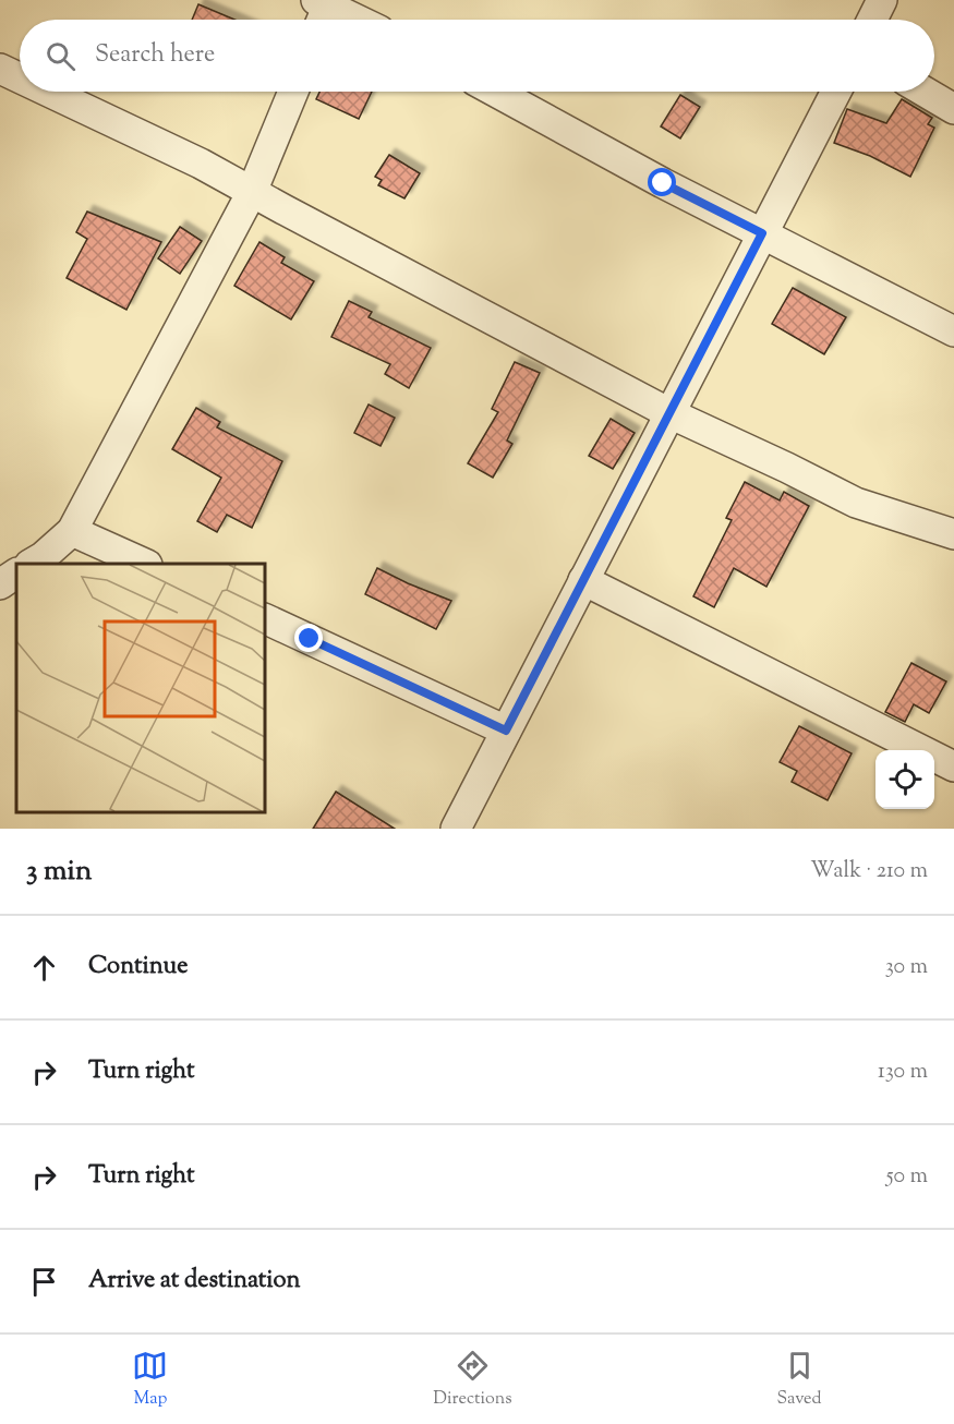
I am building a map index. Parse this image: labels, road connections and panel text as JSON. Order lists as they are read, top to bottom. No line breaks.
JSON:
{"page":{"search":"Search here","heading":["3 min","Walk · 210 m"],"list":[["Continue","30 m"],["Turn right","130 m"],["Turn right","50 m"],"Arrive at destination"],"nav":["Map","Directions","Saved"]}}
